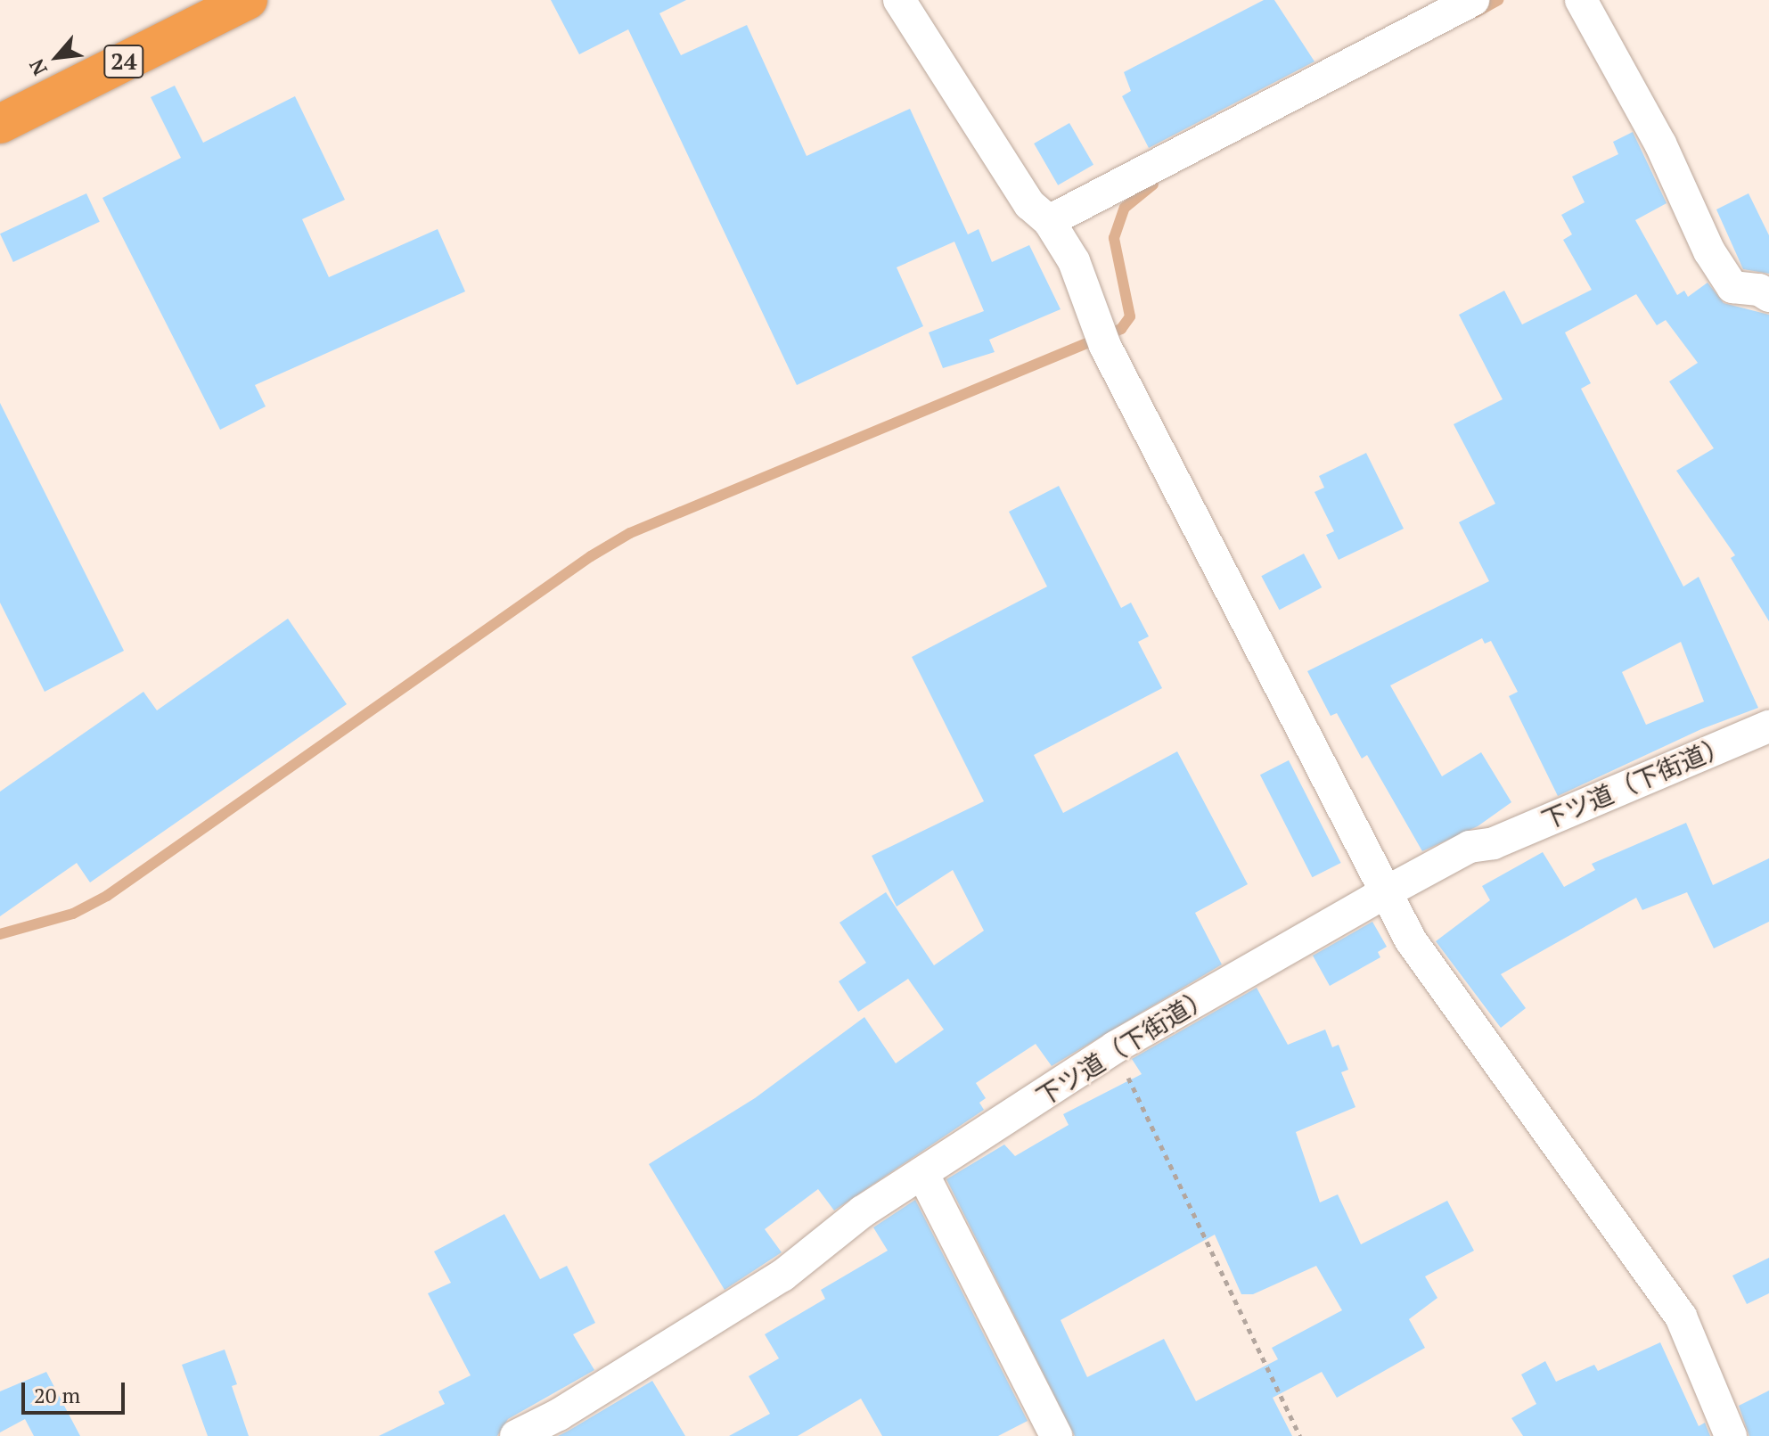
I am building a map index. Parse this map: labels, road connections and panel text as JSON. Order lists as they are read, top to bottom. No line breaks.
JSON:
{"streets":{"highway":["24"],"street":["下ツ道（下街道）"]},"scale_bar":"20 m","north":"bottom left"}
